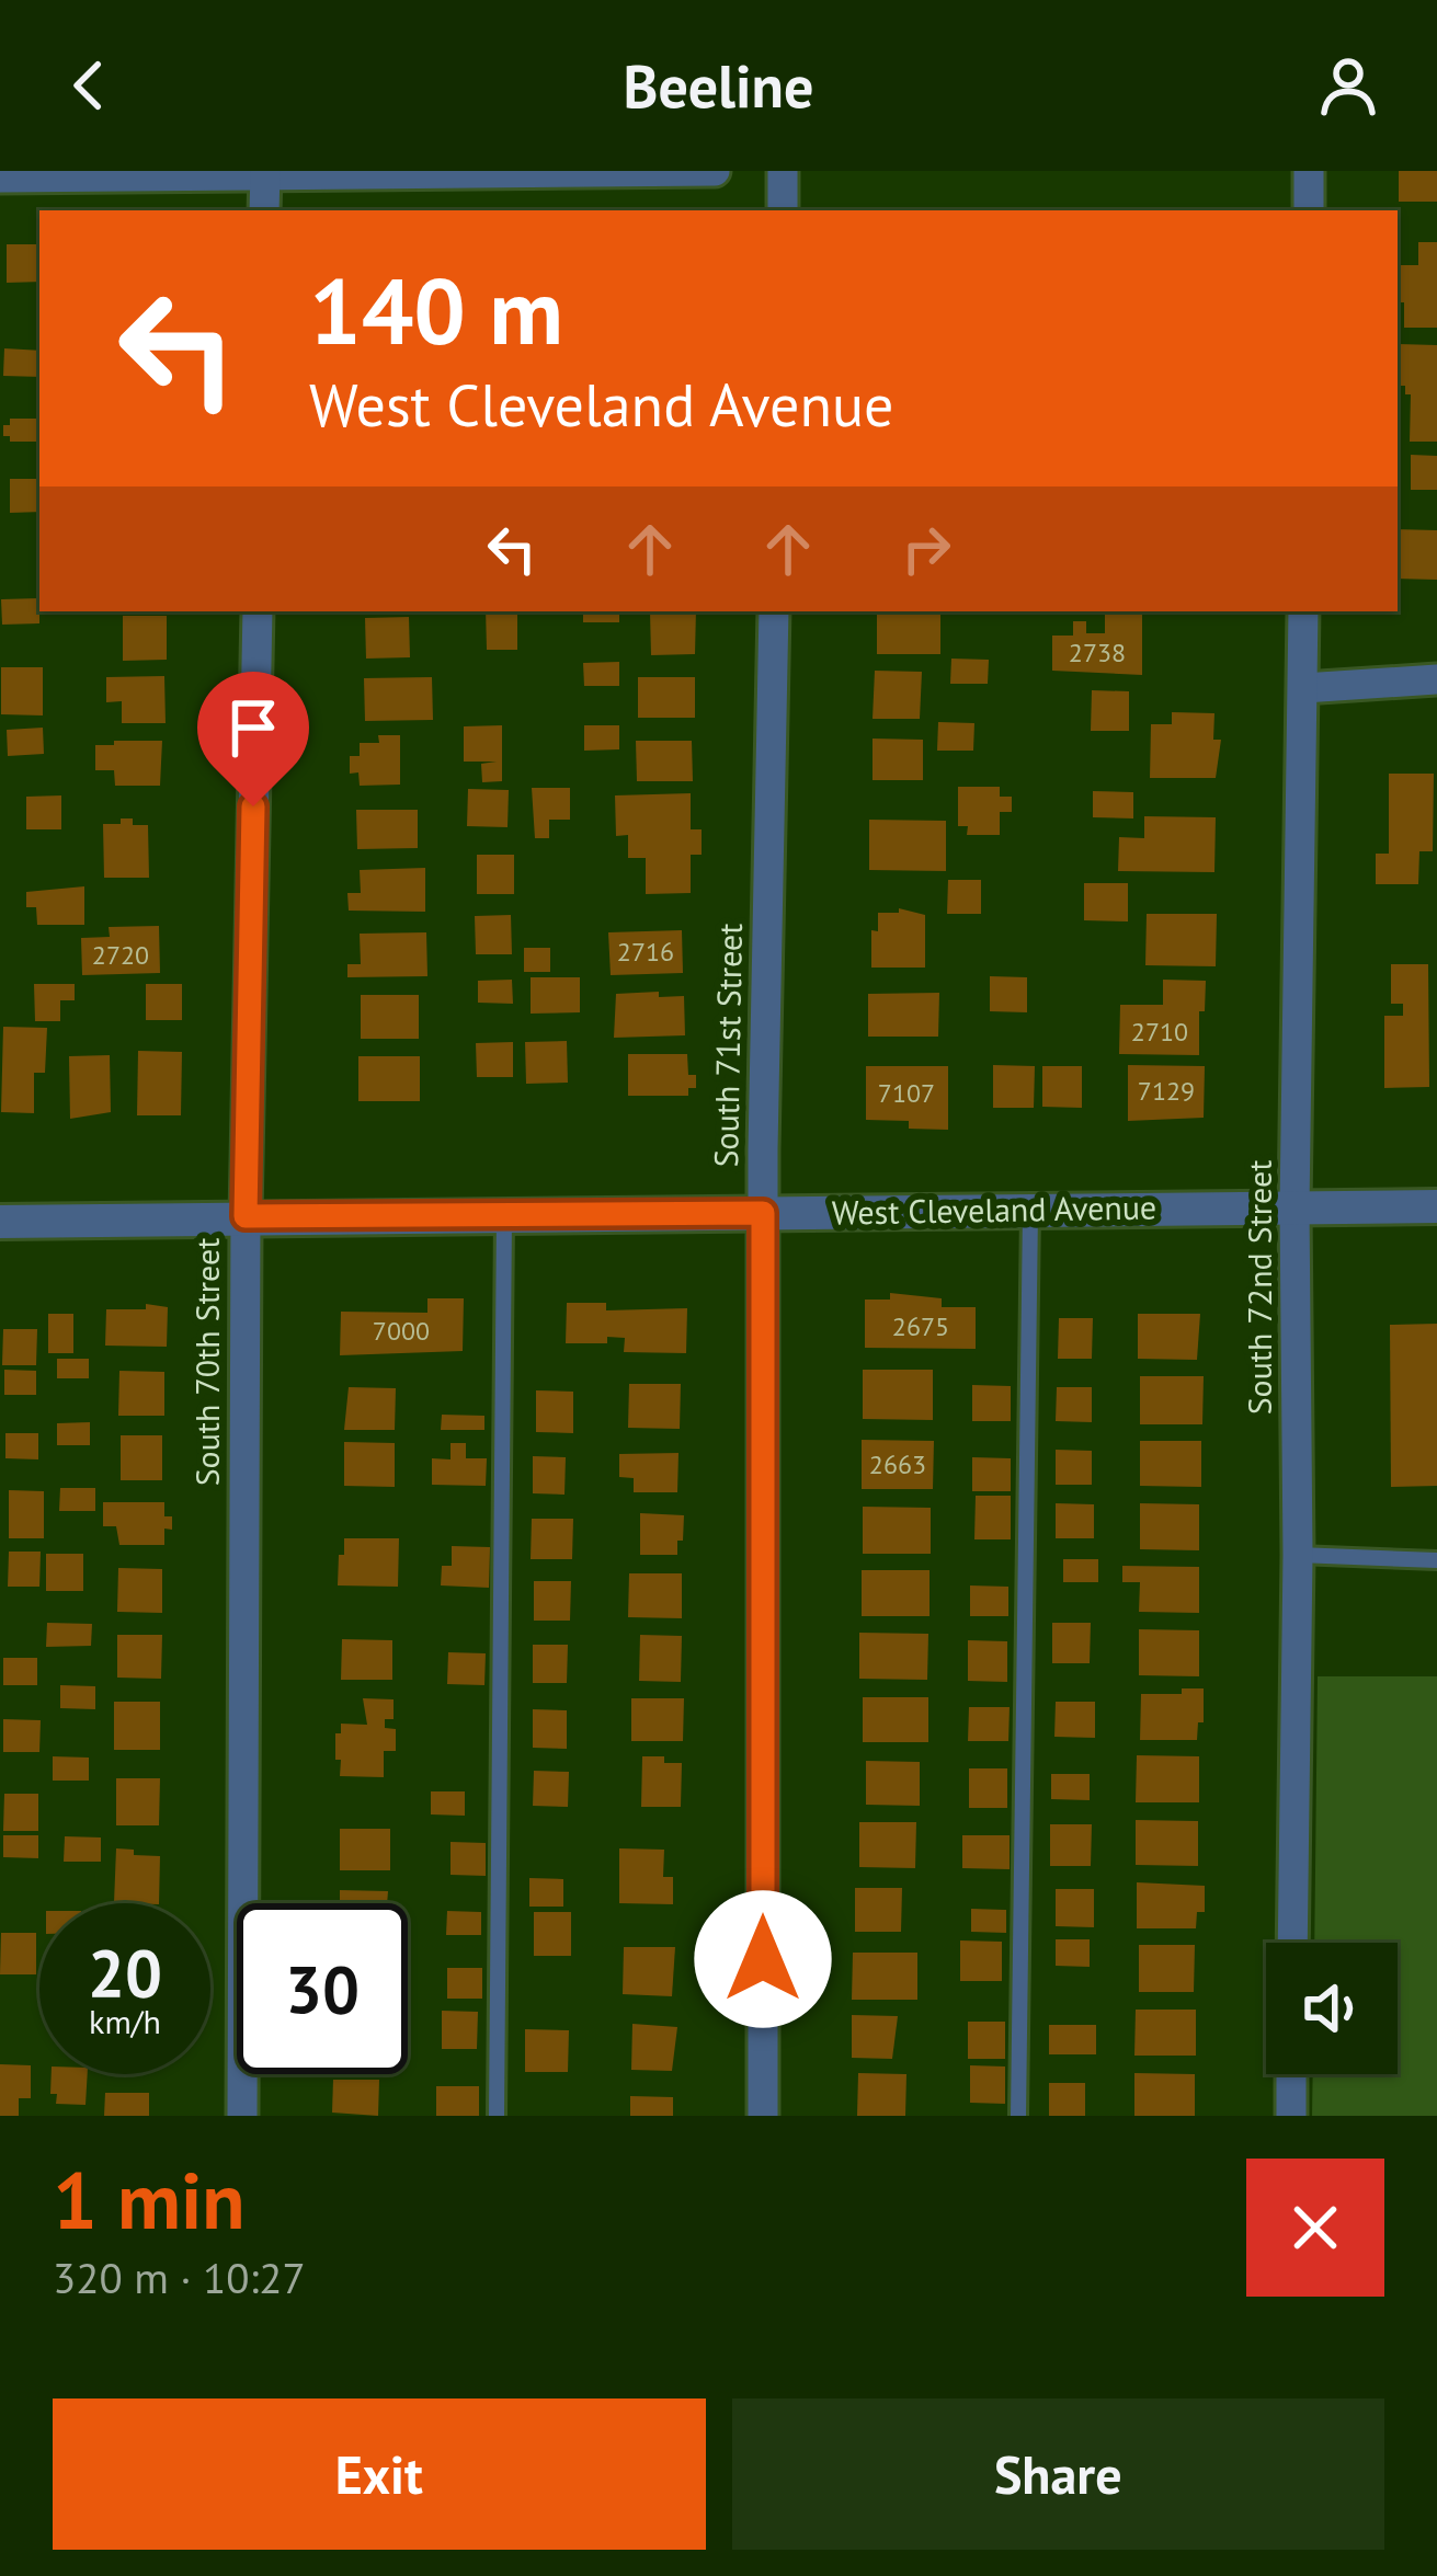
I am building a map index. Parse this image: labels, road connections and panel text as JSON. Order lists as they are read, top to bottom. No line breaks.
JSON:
{"streets":{"street":["South 71st Street","West Cleveland Avenue","South 72nd Street","South 70th Street"]},"crossings":[["South 71st Street","West Cleveland Avenue"],["West Cleveland Avenue","South 72nd Street"],["West Cleveland Avenue","South 70th Street"]],"house_numbers":["2738","2716","2720","2710","7129","7107","2675","7000","2663"],"page":{"header":"Beeline","turn":["140 m","West Cleveland Avenue"],"speed":"20 km/h","limit":"30","heading":["1 min","320 m · 10:27"],"buttons":["Exit","Share"]}}
